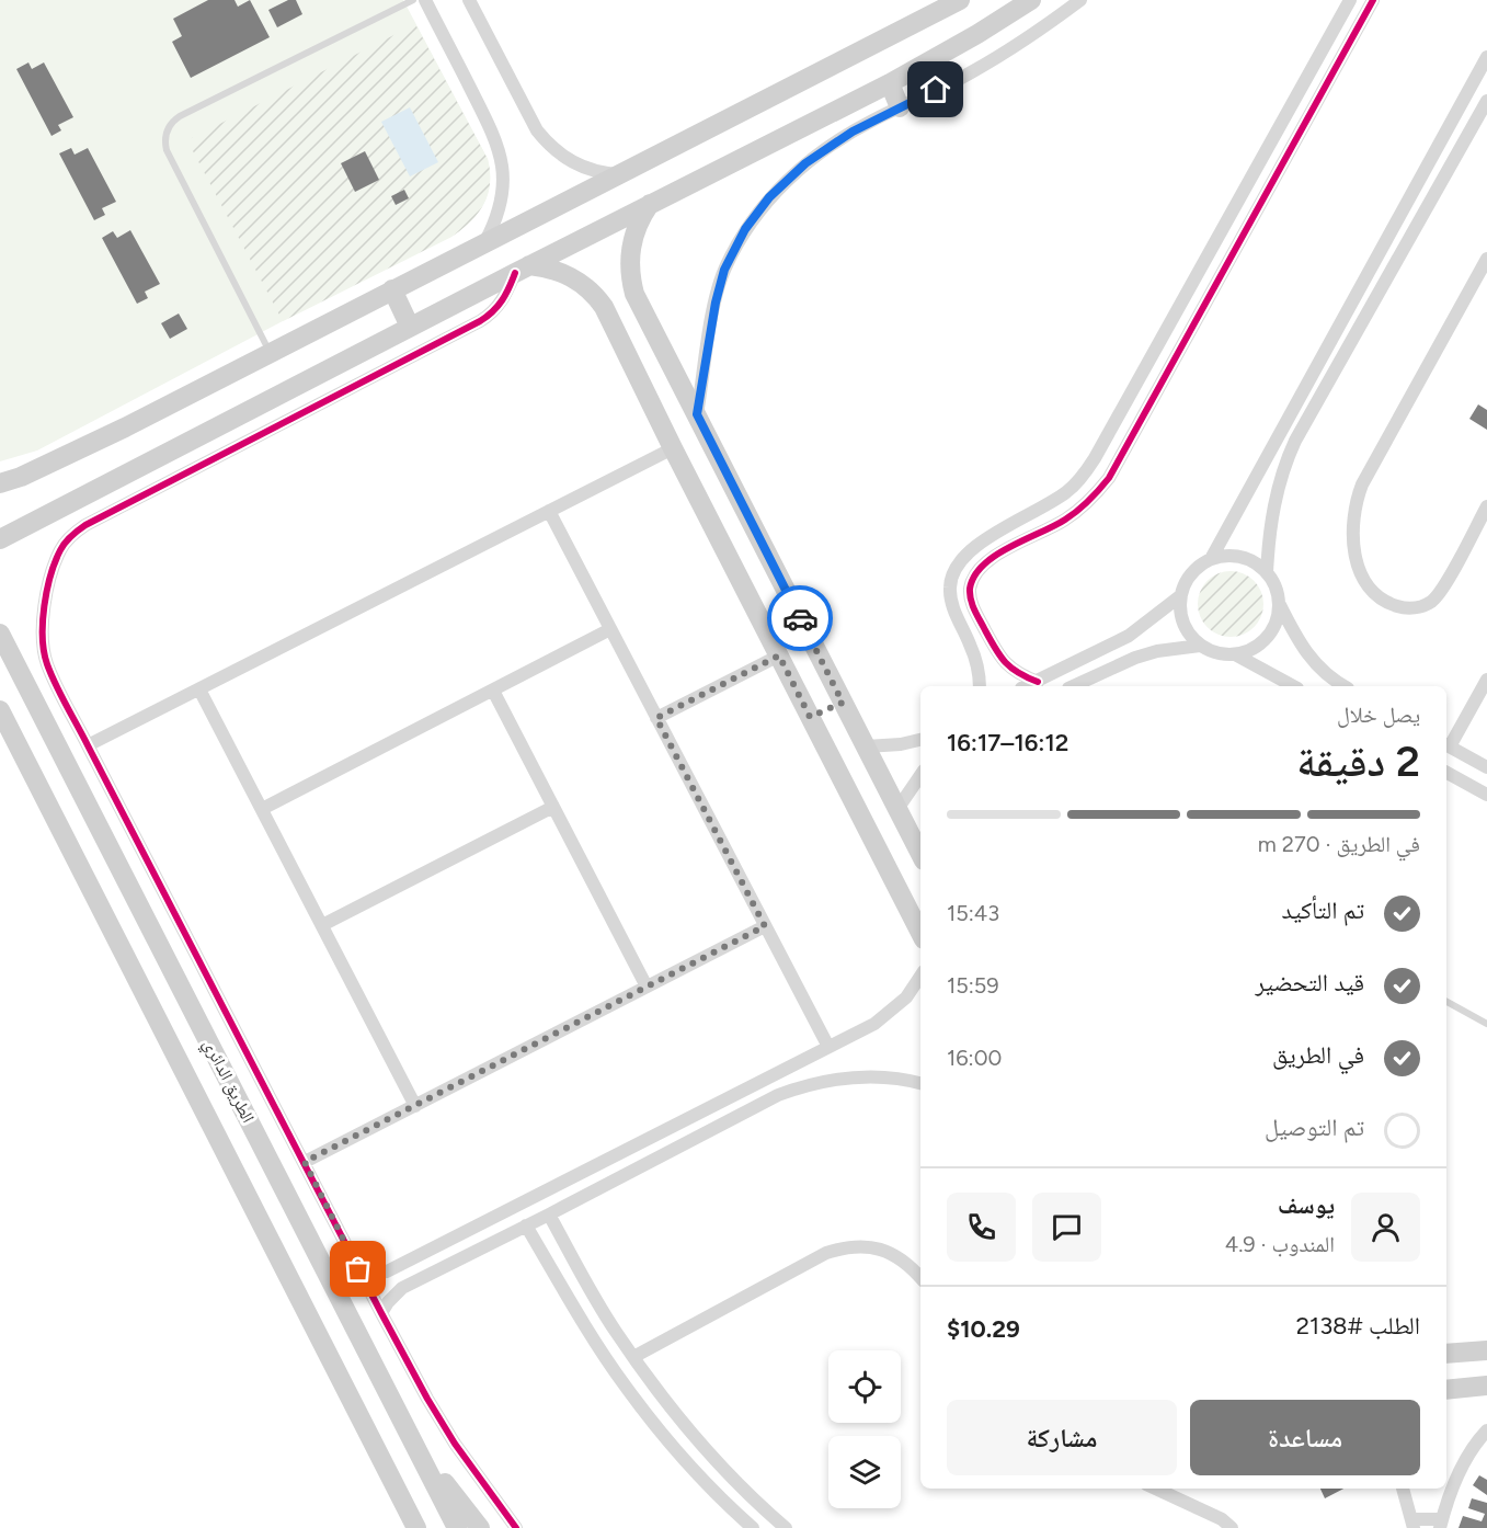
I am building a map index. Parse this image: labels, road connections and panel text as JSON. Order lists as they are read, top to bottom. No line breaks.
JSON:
{"streets":{"main road":["الطريق الدائري"]},"page":{"heading":["2 دقيقة","يصل خلال","16:12–16:17"],"panel":["يوسف","المندوب · 4.9","الطلب #2138","$10.29"],"bar":"في الطريق · 270 m","list":[["تم التأكيد","15:43"],["قيد التحضير","15:59"],["في الطريق","16:00"],"تم التوصيل"],"buttons":["مساعدة","مشاركة"]}}
